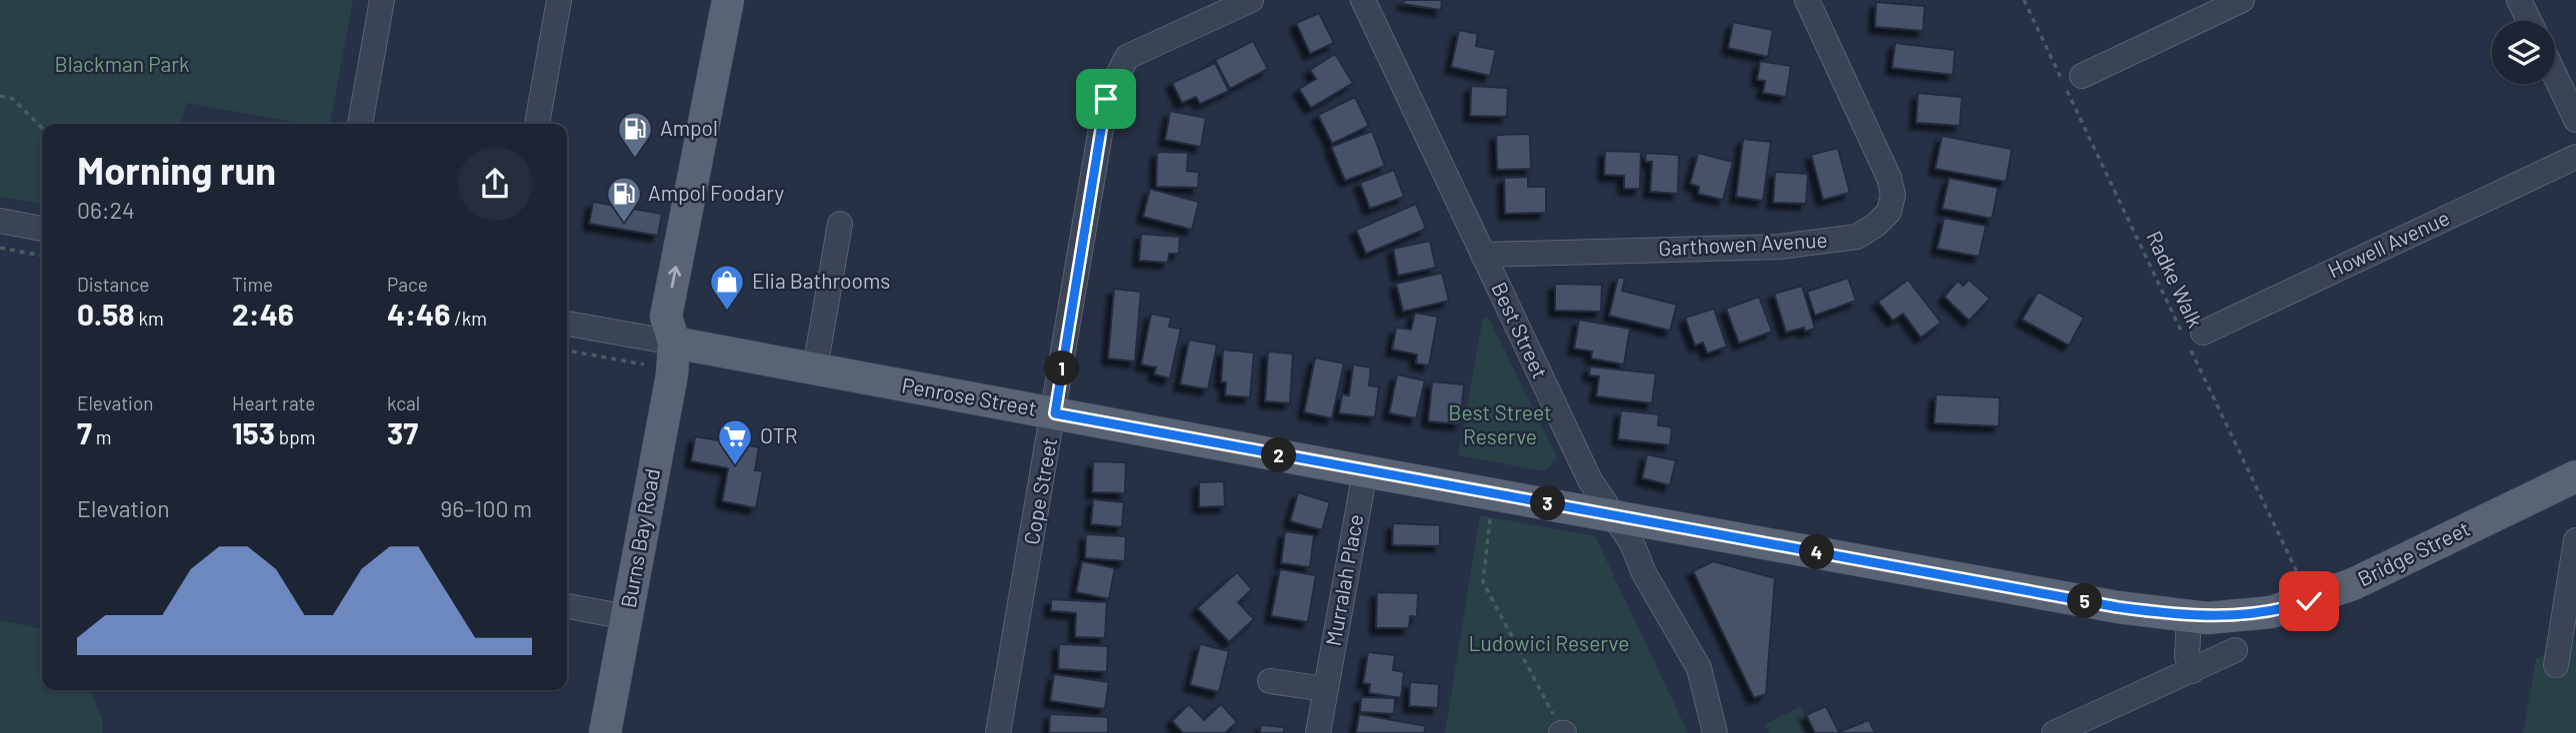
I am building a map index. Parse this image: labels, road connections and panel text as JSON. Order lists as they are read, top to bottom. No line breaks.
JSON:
{"streets":{"main road":["Penrose Street","Burns Bay Road","Bridge Street"],"street":["Garthowen Avenue","Howell Avenue","Best Street","Cope Street","Murralah Place"],"path":["Radke Walk"]},"crossings":[["Garthowen Avenue","Best Street"],["Best Street","Penrose Street"],["Penrose Street","Cope Street"],["Penrose Street","Burns Bay Road"],["Penrose Street","Bridge Street"],["Penrose Street","Murralah Place"]],"parks":["Blackman Park","Best Street Reserve","Ludowici Reserve"],"places":{"fuel station":["Ampol","Ampol Foodary"],"shop":["Elia Bathrooms"],"supermarket":["OTR"]},"page":{"heading":["Morning run","06:24"],"stats":[["Distance","0.58 km"],["Time","2:46"],["Pace","4:46 /km"],["Elevation","7 m"],["Heart rate","153 bpm"],["kcal","37"]],"pins":["1","2","3","4","5"],"chart":["Elevation","96–100 m"]}}
